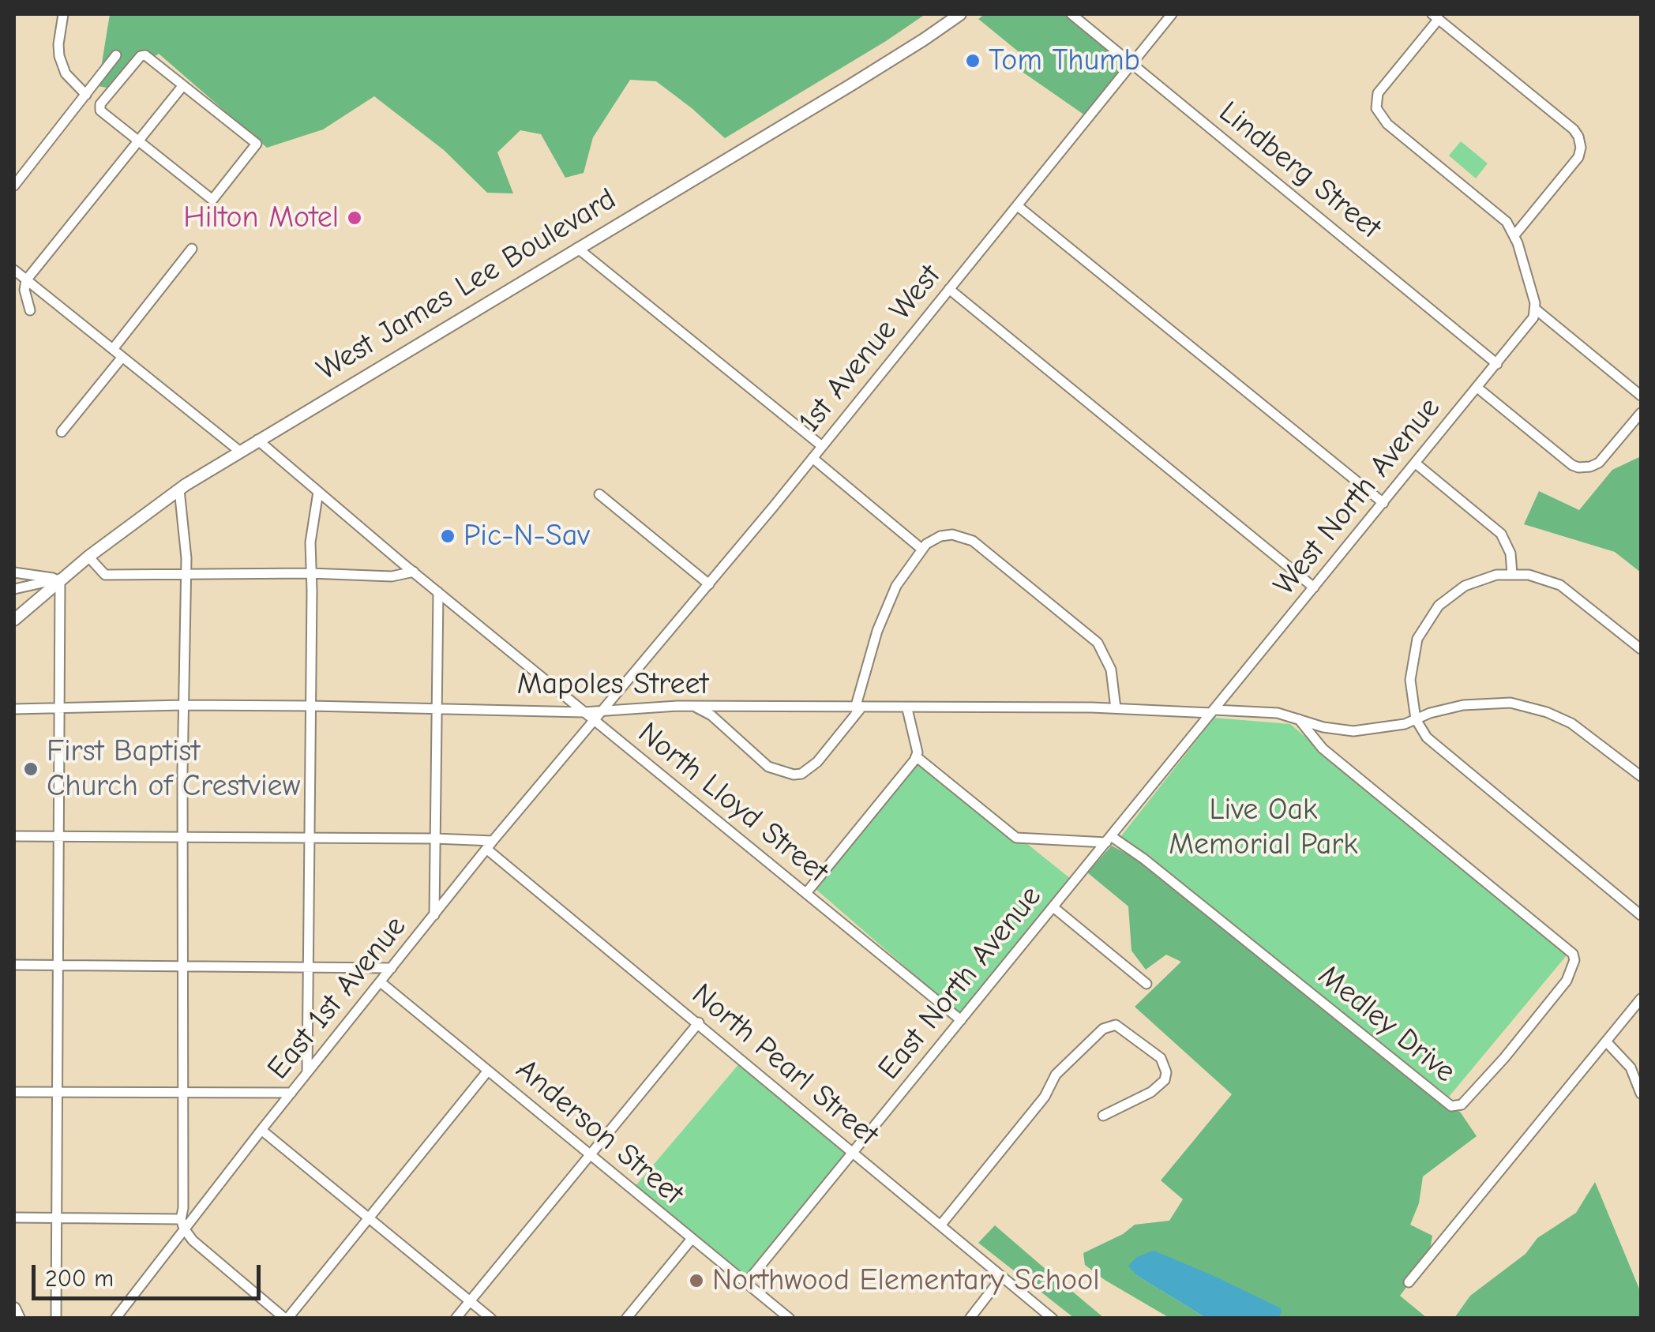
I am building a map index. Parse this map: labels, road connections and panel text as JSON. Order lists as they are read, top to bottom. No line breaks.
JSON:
{"streets":{"main road":["West James Lee Boulevard"],"street":["Lindberg Street","1st Avenue West","West North Avenue","Mapoles Street","North Lloyd Street","East North Avenue","East 1st Avenue","Medley Drive","North Pearl Street","Anderson Street"]},"crossings":[["Lindberg Street","1st Avenue West"],["Lindberg Street","West North Avenue"],["West James Lee Boulevard","North Lloyd Street"],["1st Avenue West","Mapoles Street"],["1st Avenue West","East 1st Avenue"],["West North Avenue","Mapoles Street"],["West North Avenue","East North Avenue"],["Mapoles Street","North Lloyd Street"],["Mapoles Street","East North Avenue"],["Mapoles Street","East 1st Avenue"],["Mapoles Street","Medley Drive"],["North Lloyd Street","East North Avenue"],["North Lloyd Street","East 1st Avenue"],["East North Avenue","Medley Drive"],["East North Avenue","North Pearl Street"],["East North Avenue","Anderson Street"],["East 1st Avenue","North Pearl Street"],["East 1st Avenue","Anderson Street"]],"parks":["Live Oak Memorial Park"],"places":["Tom Thumb","Hilton Motel","Pic-N-Sav","First Baptist Church of Crestview","Northwood Elementary School"],"scale_bar":"200 m"}
